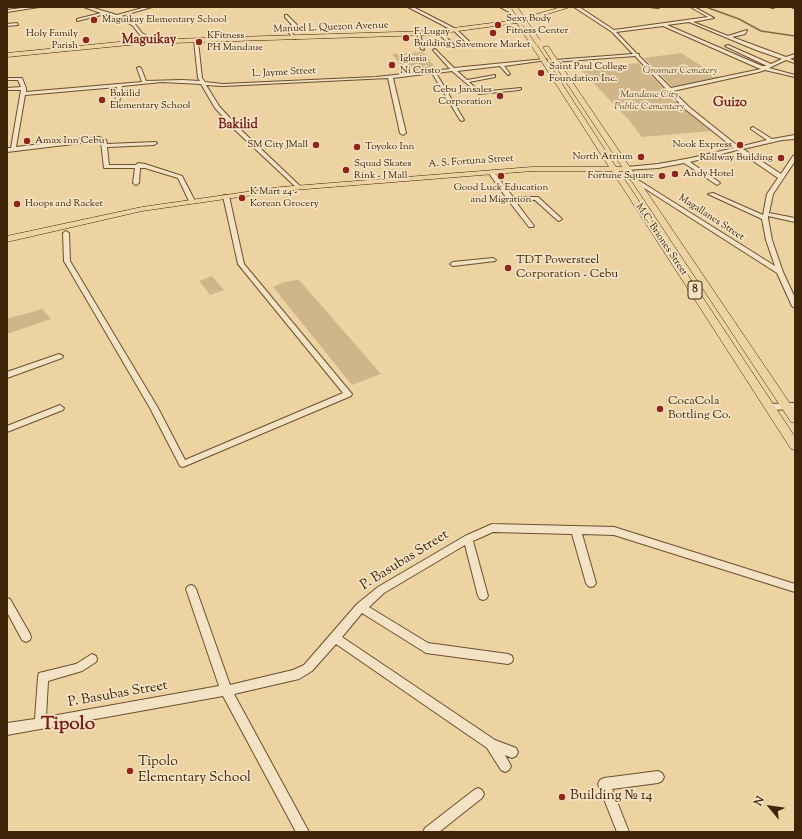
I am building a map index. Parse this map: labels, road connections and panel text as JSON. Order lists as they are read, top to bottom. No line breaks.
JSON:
{"streets":{"main road":["Manuel L. Quezon Avenue","A. S. Fortuna Street","M.C. Briones Street","8"],"street":["L. Jayme Street","Magallanes Street","P. Basubas Street"]},"crossings":[["Manuel L. Quezon Avenue","M.C. Briones Street"],["L. Jayme Street","M.C. Briones Street"],["A. S. Fortuna Street","M.C. Briones Street"],["Magallanes Street","M.C. Briones Street"],["M.C. Briones Street","8"]],"districts":["Maguikay","Guizo","Bakilid","Tipolo"],"parks":["Grosmar Cemetery","Mandaue City Public Cementery"],"places":["Maguikay Elementary School","Sexy Body Fitness Center","Savemore Market","F. Lugay Building","Holy Family Parish","KFitness PH Mandaue","Iglesia Ni Cristo","Saint Paul College Foundation Inc.","Cebu Jansales Corporation","Bakilid Elementary School","Amax Inn Cebu","SM City JMall","Nook Express","Toyoko Inn","North Atrium","Rollway Building","Squad Skates Rink - J Mall","Andy Hotel","Good Luck Education and Migration","Fortune Square","K Mart 24 - Korean Grocery","Hoops and Racket","TDT Powersteel Corporation - Cebu","CocaCola Bottling Co.","Tipolo Elementary School","Building № 14"],"north":"top left"}
